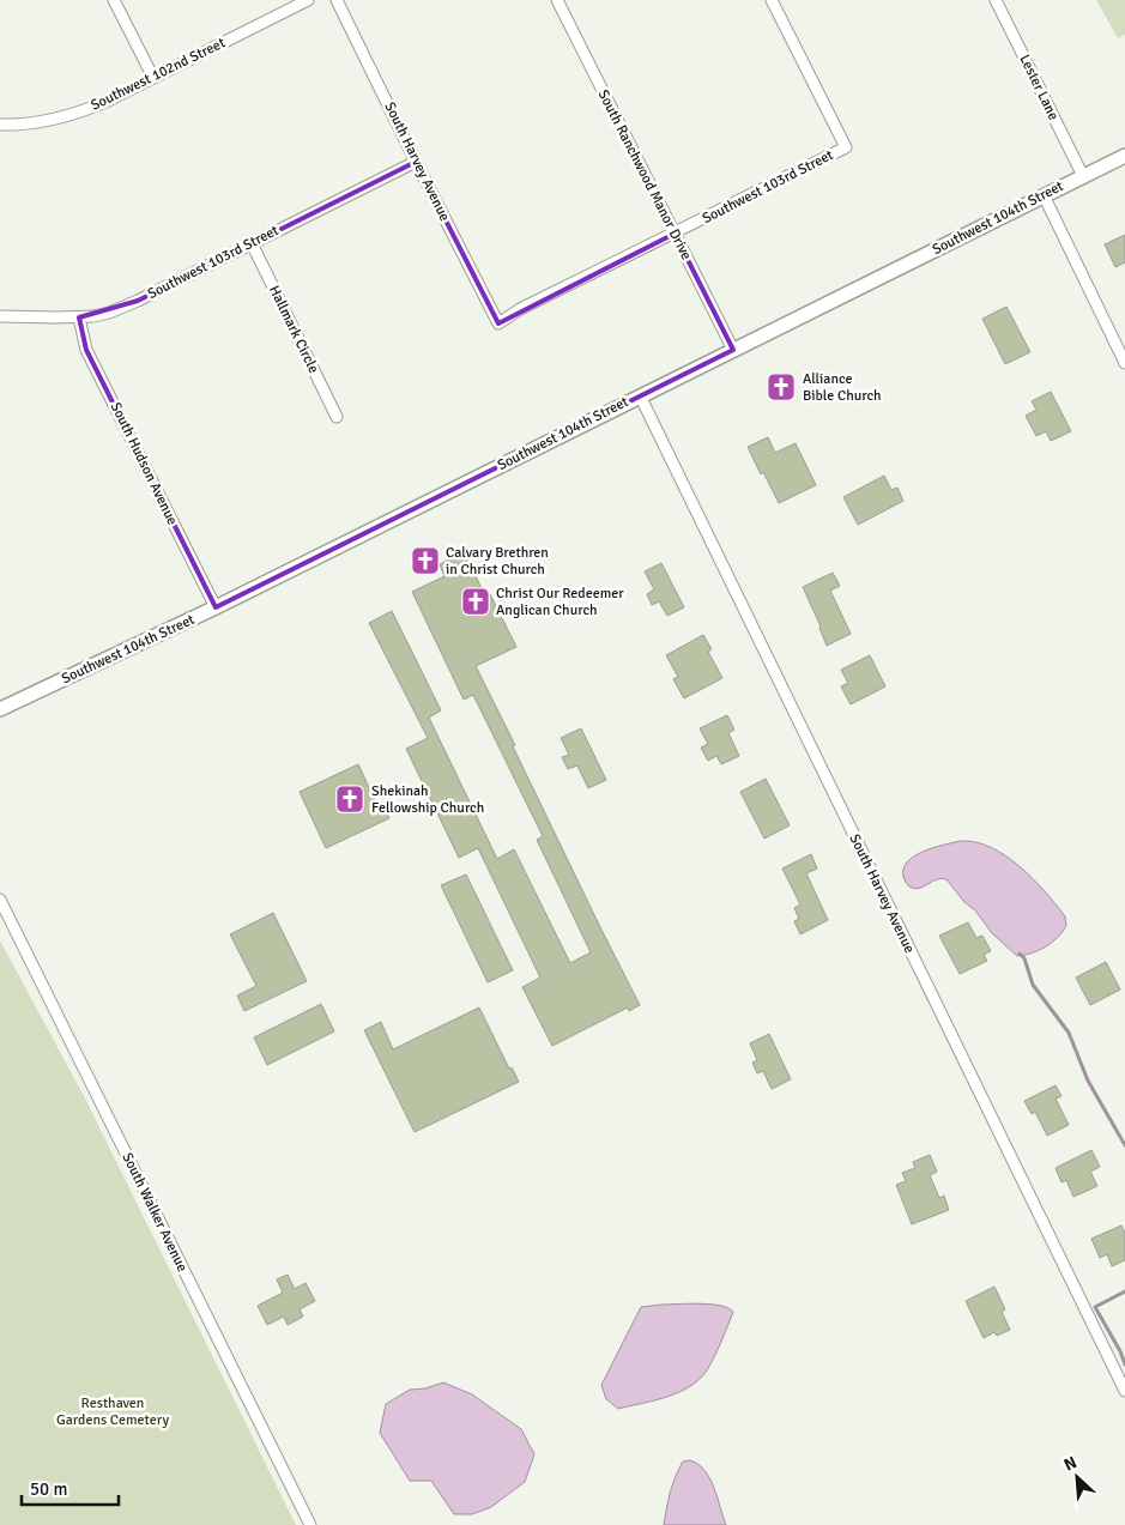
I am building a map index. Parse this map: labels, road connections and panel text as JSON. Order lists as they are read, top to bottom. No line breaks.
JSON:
{"streets":{"main road":["Southwest 104th Street"],"street":["Southwest 102nd Street","Lester Lane","South Harvey Avenue","South Ranchwood Manor Drive","Southwest 103rd Street","Hallmark Circle","South Hudson Avenue","South Walker Avenue"]},"crossings":[["Lester Lane","Southwest 104th Street"],["South Harvey Avenue","Southwest 103rd Street"],["South Harvey Avenue","Southwest 104th Street"],["South Ranchwood Manor Drive","Southwest 103rd Street"],["South Ranchwood Manor Drive","Southwest 104th Street"],["Southwest 103rd Street","Hallmark Circle"],["Southwest 103rd Street","South Hudson Avenue"],["Southwest 104th Street","South Hudson Avenue"]],"parks":["Resthaven Gardens Cemetery"],"places":{"church":["Alliance Bible Church","Calvary Brethren in Christ Church","Christ Our Redeemer Anglican Church","Shekinah Fellowship Church"]},"scale_bar":"50 m","north":"top left"}
